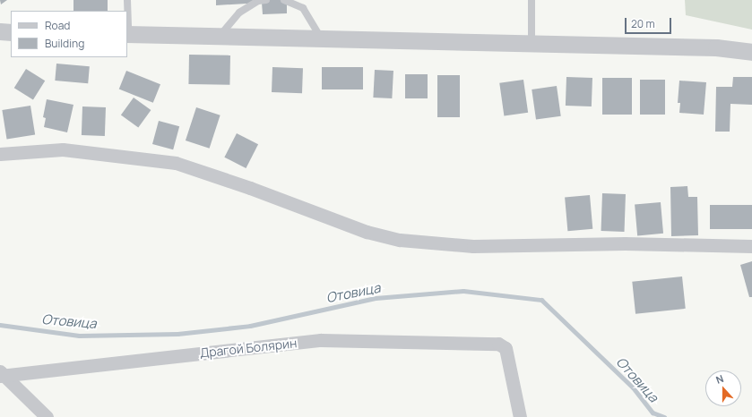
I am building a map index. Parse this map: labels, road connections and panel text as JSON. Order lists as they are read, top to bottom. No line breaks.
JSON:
{"streets":{"street":["Драгой Болярин"]},"water":["Отовица"],"legend":["Road","Building"],"scale_bar":"20 m","north":"top"}
